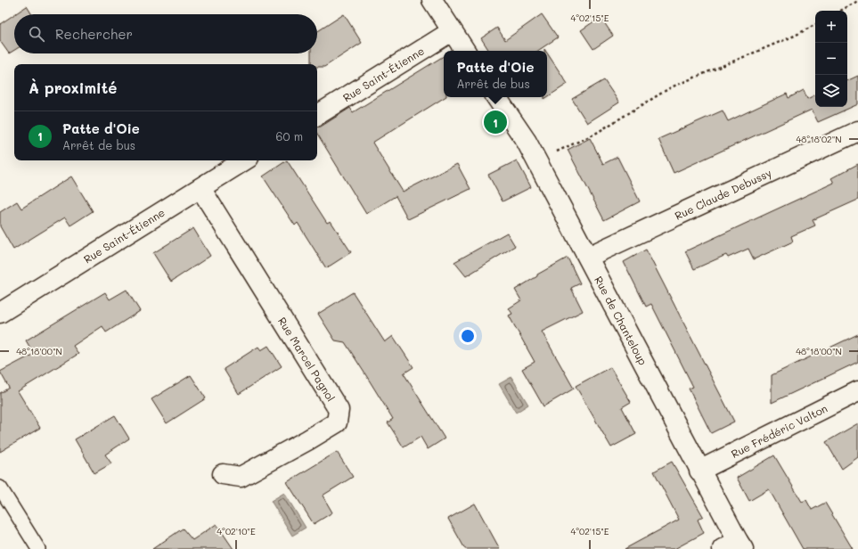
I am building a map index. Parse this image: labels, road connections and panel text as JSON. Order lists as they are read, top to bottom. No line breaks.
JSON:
{"streets":{"street":["Rue Saint-Étienne","Rue Claude Debussy","Rue de Chanteloup","Rue Marcel Pagnol","Rue Frédéric Valton"]},"crossings":[["Rue Saint-Étienne","Rue Marcel Pagnol"],["Rue Claude Debussy","Rue de Chanteloup"],["Rue de Chanteloup","Rue Frédéric Valton"]],"page":{"map_buttons":["+","−"],"search":"Rechercher","popup":["Patte d'Oie","Arrêt de bus"],"heading":"À proximité","pins":"1","list":[{"mark":"1","name":"Patte d'Oie","note":"Arrêt de bus","value":"60 m"}]},"coordinates":["4°02'15\"E","48°18'02\"N","48°18'00\"N","4°02'10\"E"]}
